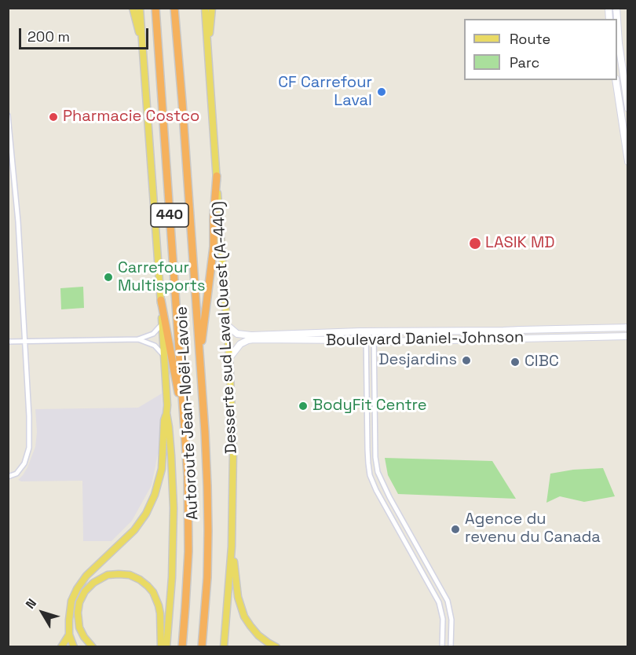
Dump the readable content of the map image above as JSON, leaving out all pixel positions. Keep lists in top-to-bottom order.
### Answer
{
  "streets": {
    "highway": ["440", "Autoroute Jean-Noël-Lavoie"],
    "main road": ["Desserte sud Laval Ouest (A-440)"],
    "street": ["Boulevard Daniel-Johnson"]
  },
  "crossings": [
    ["Desserte sud Laval Ouest (A-440)", "Boulevard Daniel-Johnson"]
  ],
  "places": [
    "CF Carrefour Laval",
    "Pharmacie Costco",
    "LASIK MD",
    "Carrefour Multisports",
    "Desjardins",
    "CIBC",
    "BodyFit Centre",
    "Agence du revenu du Canada"
  ],
  "legend": ["Route", "Parc"],
  "scale_bar": "200 m",
  "north": "top left"
}
